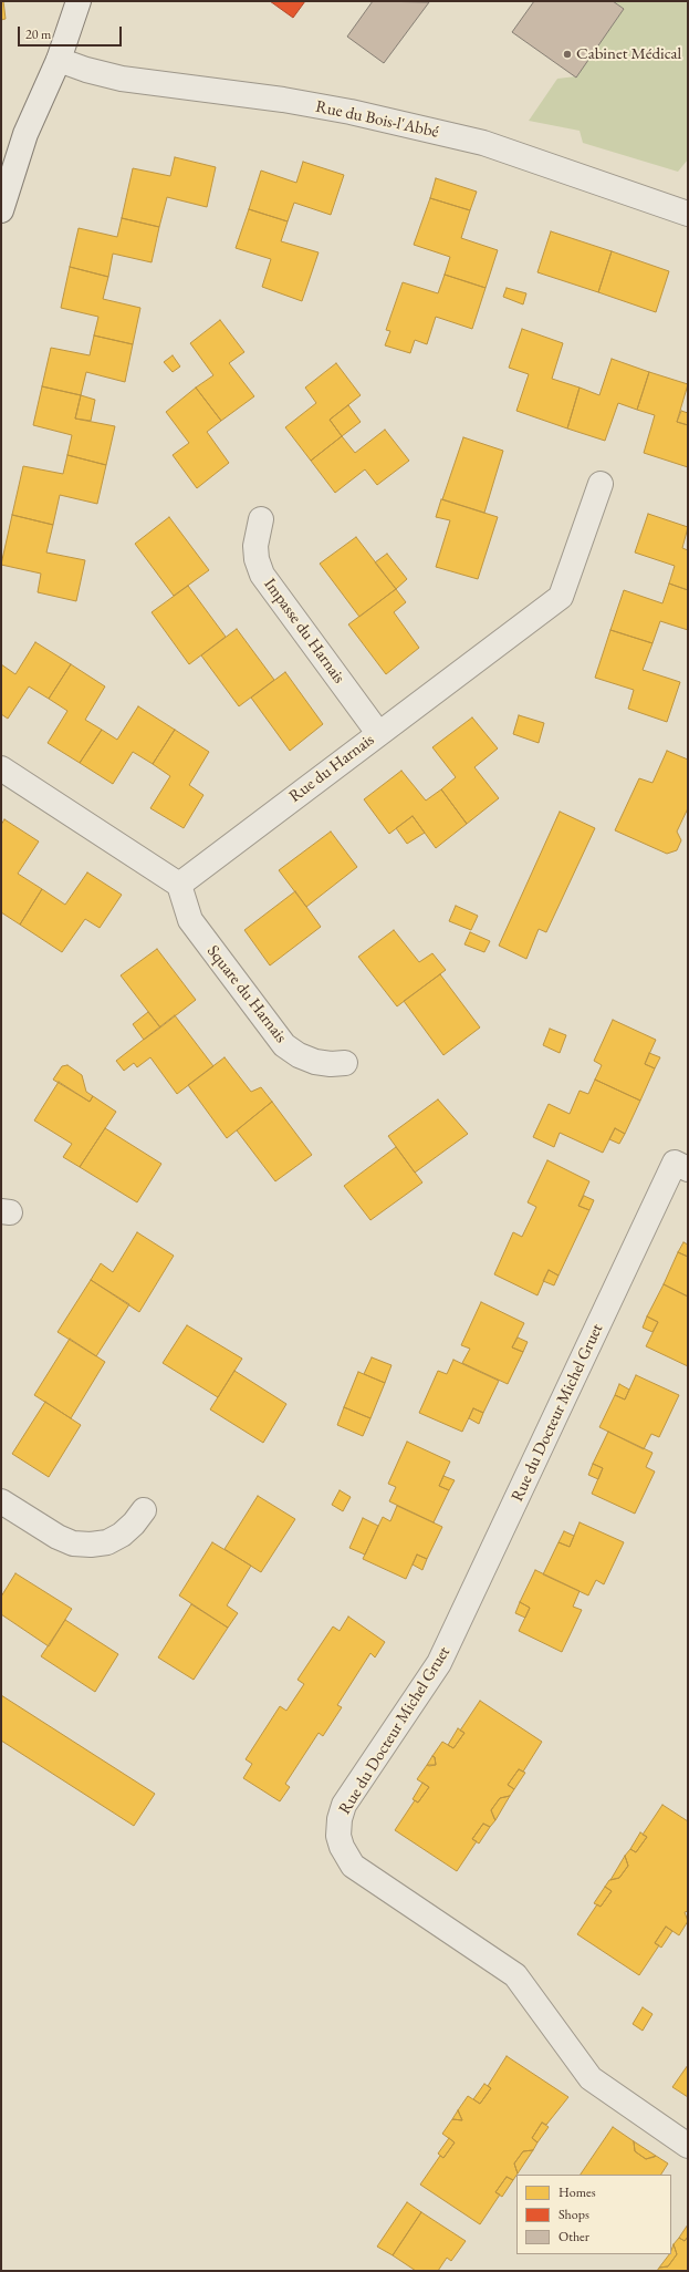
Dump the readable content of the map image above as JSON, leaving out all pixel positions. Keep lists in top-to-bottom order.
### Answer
{
  "streets": {
    "street": [
      "Rue du Bois-l'Abbé",
      "Impasse du Harnais",
      "Rue du Harnais",
      "Square du Harnais",
      "Rue du Docteur Michel Gruet"
    ]
  },
  "crossings": [
    ["Impasse du Harnais", "Rue du Harnais"],
    ["Rue du Harnais", "Square du Harnais"]
  ],
  "places": ["Cabinet Médical"],
  "legend": ["Homes", "Shops", "Other"],
  "scale_bar": "20 m"
}
